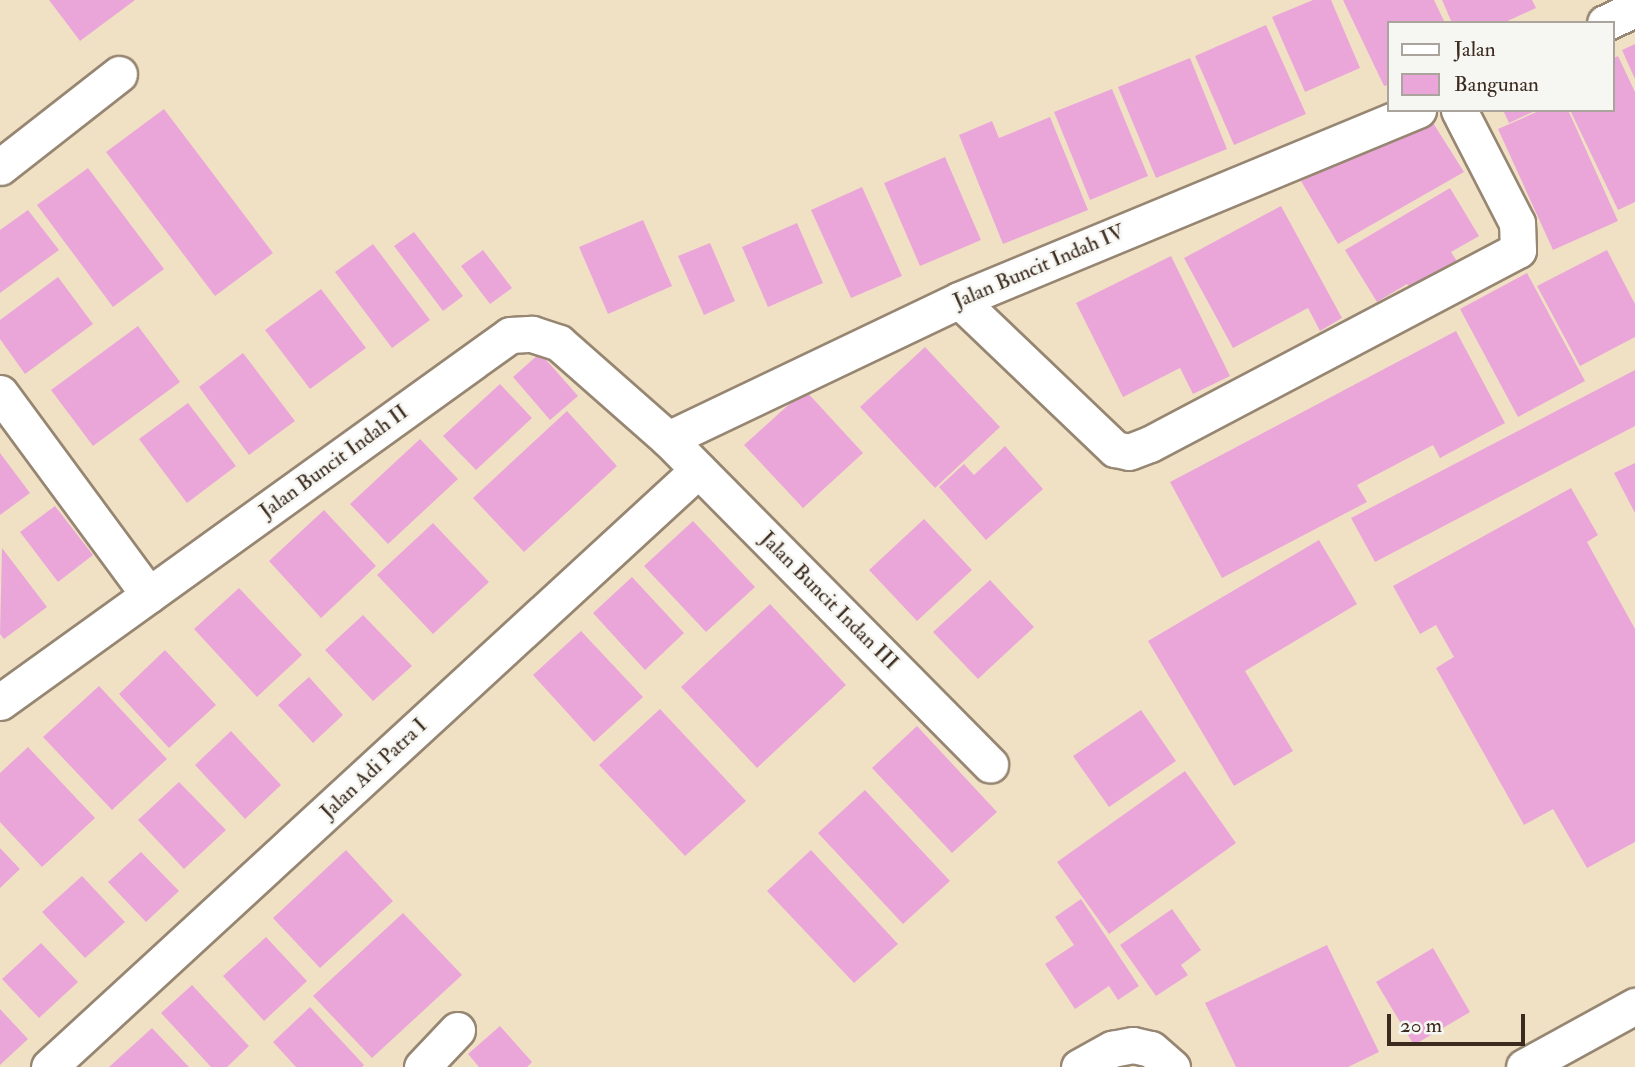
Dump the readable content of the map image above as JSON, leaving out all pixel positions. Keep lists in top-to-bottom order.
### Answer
{
  "streets": {
    "street": [
      "Jalan Buncit Indah IV",
      "Jalan Buncit Indah II",
      "Jalan Buncit Indan III",
      "Jalan Adi Patra I"
    ]
  },
  "crossings": [
    ["Jalan Buncit Indah IV", "Jalan Buncit Indah II"],
    ["Jalan Buncit Indah IV", "Jalan Buncit Indan III"],
    ["Jalan Buncit Indah II", "Jalan Buncit Indan III"],
    ["Jalan Buncit Indan III", "Jalan Adi Patra I"]
  ],
  "legend": ["Jalan", "Bangunan"],
  "scale_bar": "20 m"
}
